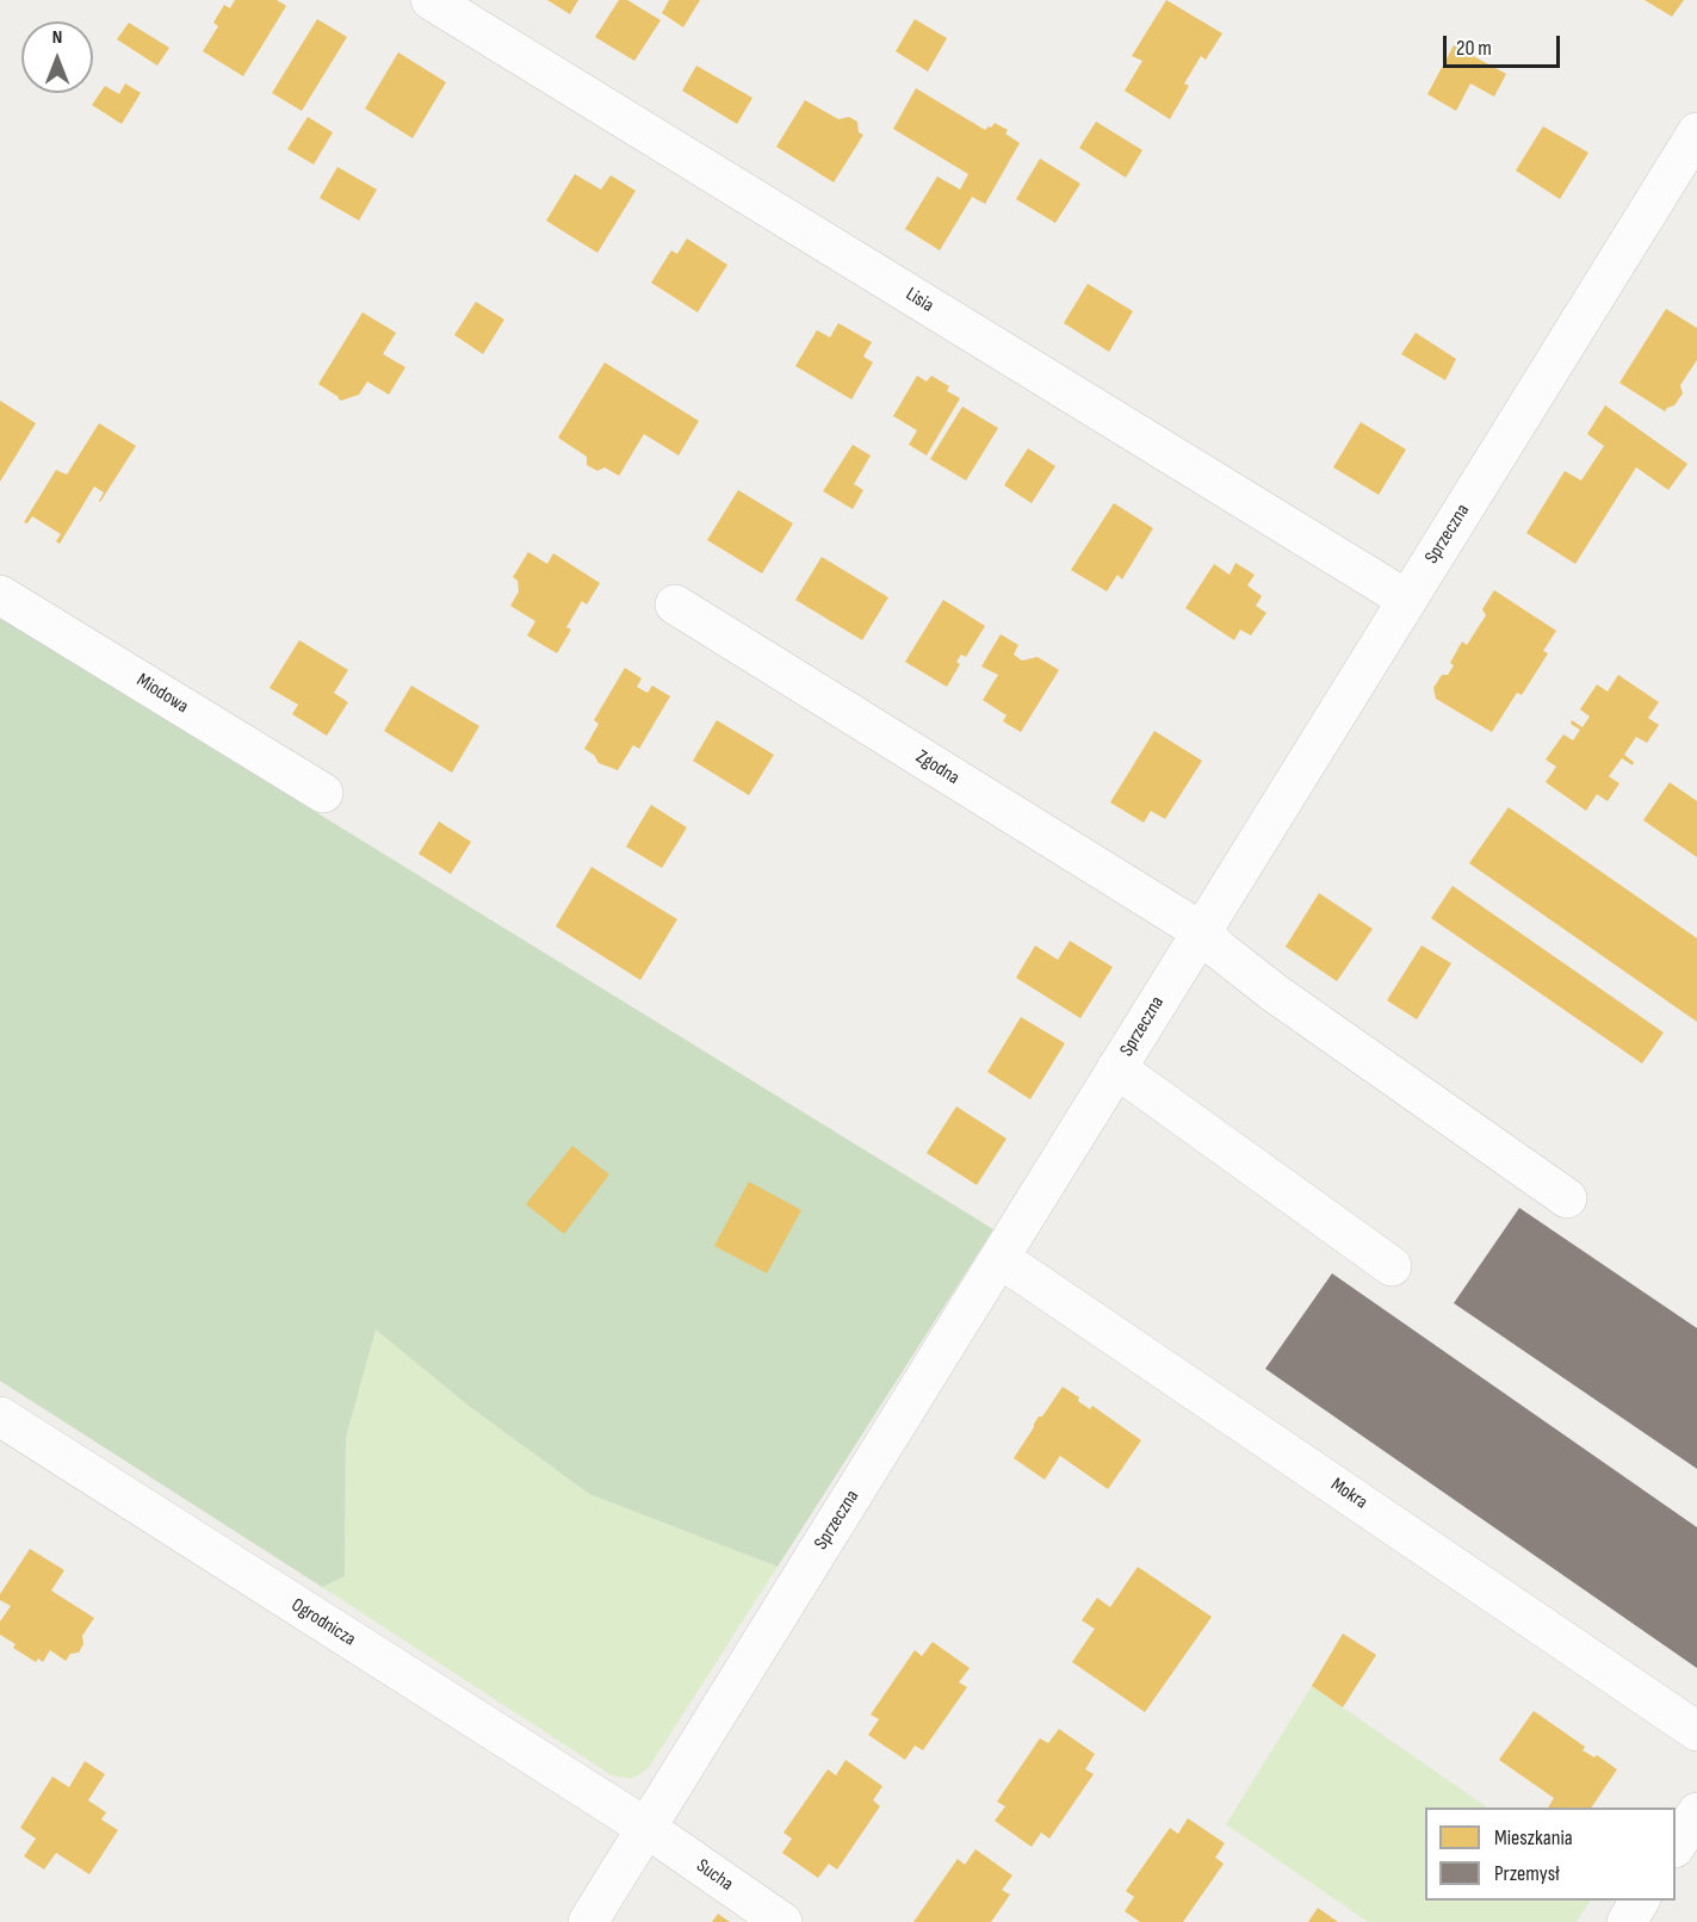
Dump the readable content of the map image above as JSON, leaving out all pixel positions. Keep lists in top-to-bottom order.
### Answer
{
  "streets": {
    "street": [
      "Lisia",
      "Sprzeczna",
      "Miodowa",
      "Zgodna",
      "Mokra",
      "Ogrodnicza",
      "Sucha"
    ]
  },
  "crossings": [
    ["Lisia", "Sprzeczna"],
    ["Sprzeczna", "Zgodna"],
    ["Sprzeczna", "Mokra"],
    ["Sprzeczna", "Ogrodnicza"],
    ["Sprzeczna", "Sucha"],
    ["Ogrodnicza", "Sucha"]
  ],
  "legend": ["Mieszkania", "Przemysł"],
  "scale_bar": "20 m",
  "north": "top"
}
